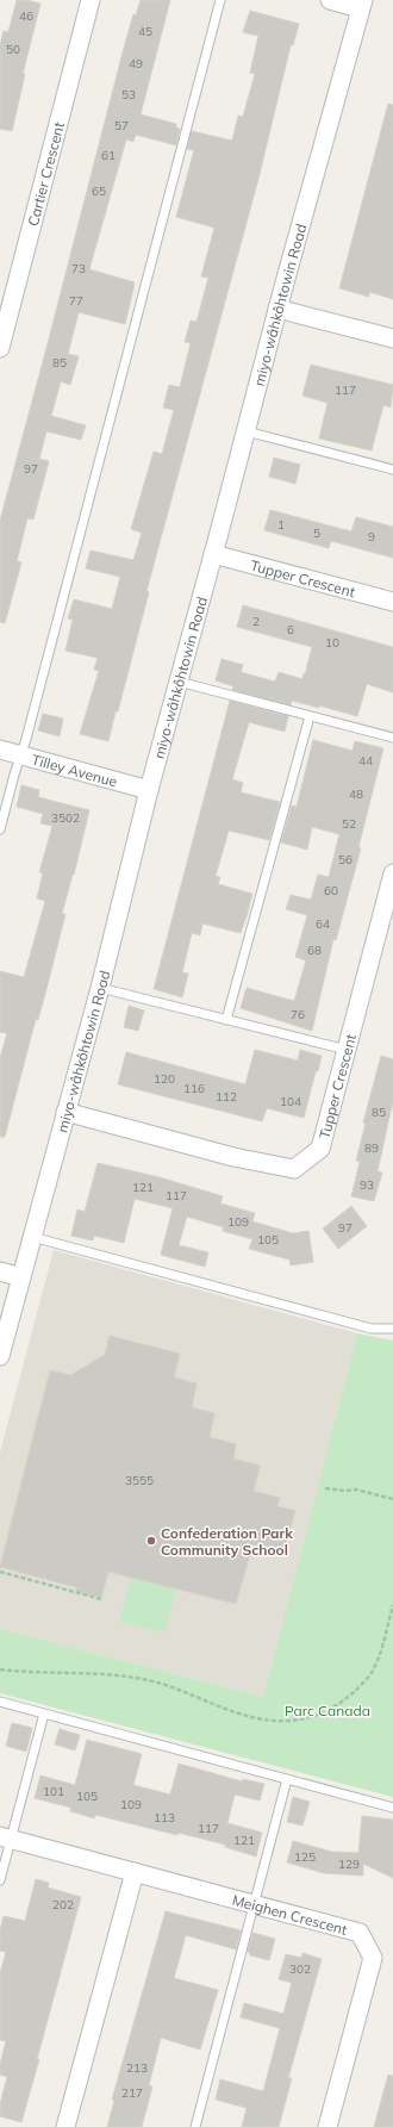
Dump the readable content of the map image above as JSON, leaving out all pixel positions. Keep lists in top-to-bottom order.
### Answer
{
  "streets": {
    "street": [
      "Cartier Crescent",
      "miyo-wâhkôhtowin Road",
      "Tupper Crescent",
      "Tilley Avenue",
      "Meighen Crescent"
    ]
  },
  "crossings": [
    ["miyo-wâhkôhtowin Road", "Tupper Crescent"],
    ["miyo-wâhkôhtowin Road", "Tilley Avenue"]
  ],
  "parks": ["Parc Canada"],
  "places": ["Confederation Park Community School"],
  "house_numbers": [
    "46",
    "45",
    "50",
    "49",
    "53",
    "57",
    "61",
    "65",
    "73",
    "77",
    "85",
    "117",
    "97",
    "1",
    "5",
    "9",
    "2",
    "6",
    "10",
    "44",
    "48",
    "3502",
    "52",
    "56",
    "60",
    "64",
    "68",
    "76",
    "120",
    "116",
    "112",
    "104",
    "85",
    "89",
    "93",
    "121",
    "117",
    "109",
    "97",
    "105",
    "3555",
    "101",
    "105",
    "109",
    "113",
    "117",
    "121",
    "125",
    "129",
    "202",
    "302",
    "213",
    "217"
  ]
}
